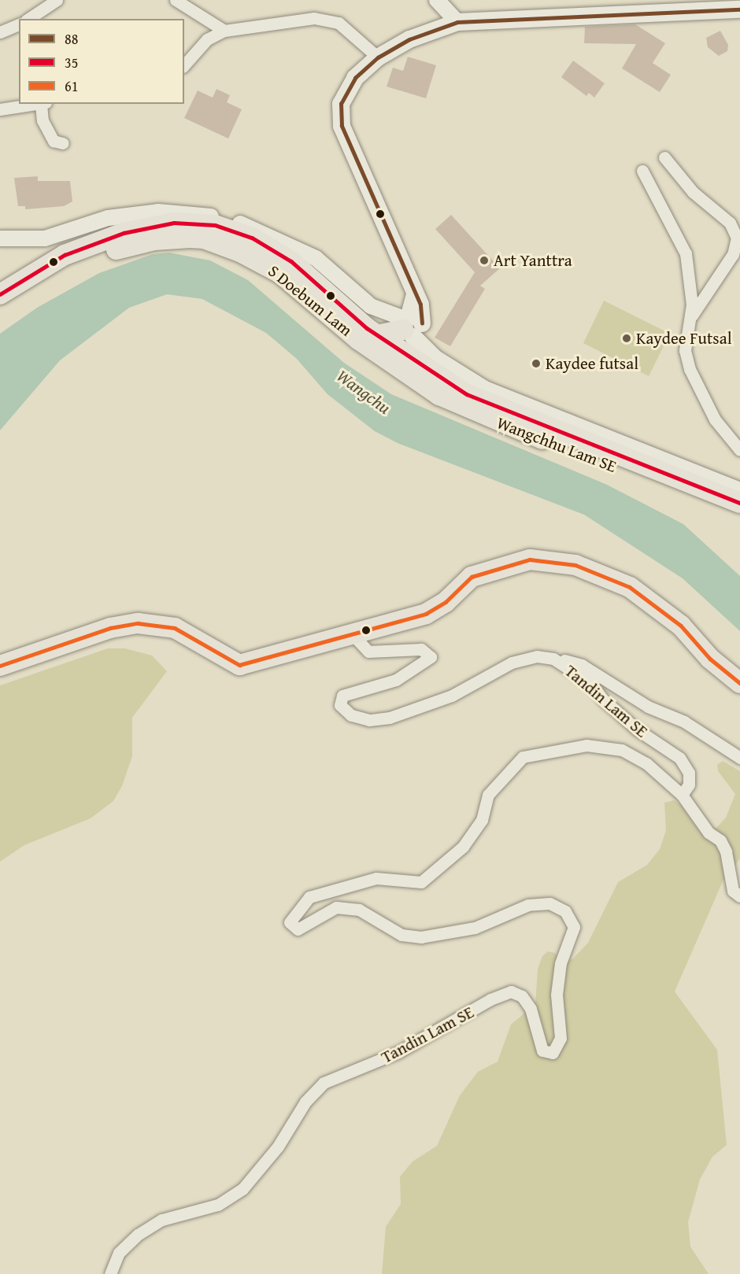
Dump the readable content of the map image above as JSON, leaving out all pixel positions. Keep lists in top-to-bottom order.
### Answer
{
  "streets": {
    "main road": ["S Doebum Lam", "Wangchhu Lam SE"],
    "street": ["Tandin Lam SE"]
  },
  "crossings": [
    ["S Doebum Lam", "Wangchhu Lam SE"]
  ],
  "water": ["Wangchu"],
  "places": ["Art Yanttra", "Kaydee Futsal", "Kaydee futsal"],
  "lines": ["transit line 88", "transit line 35", "transit line 61"],
  "legend": ["88", "35", "61"]
}
